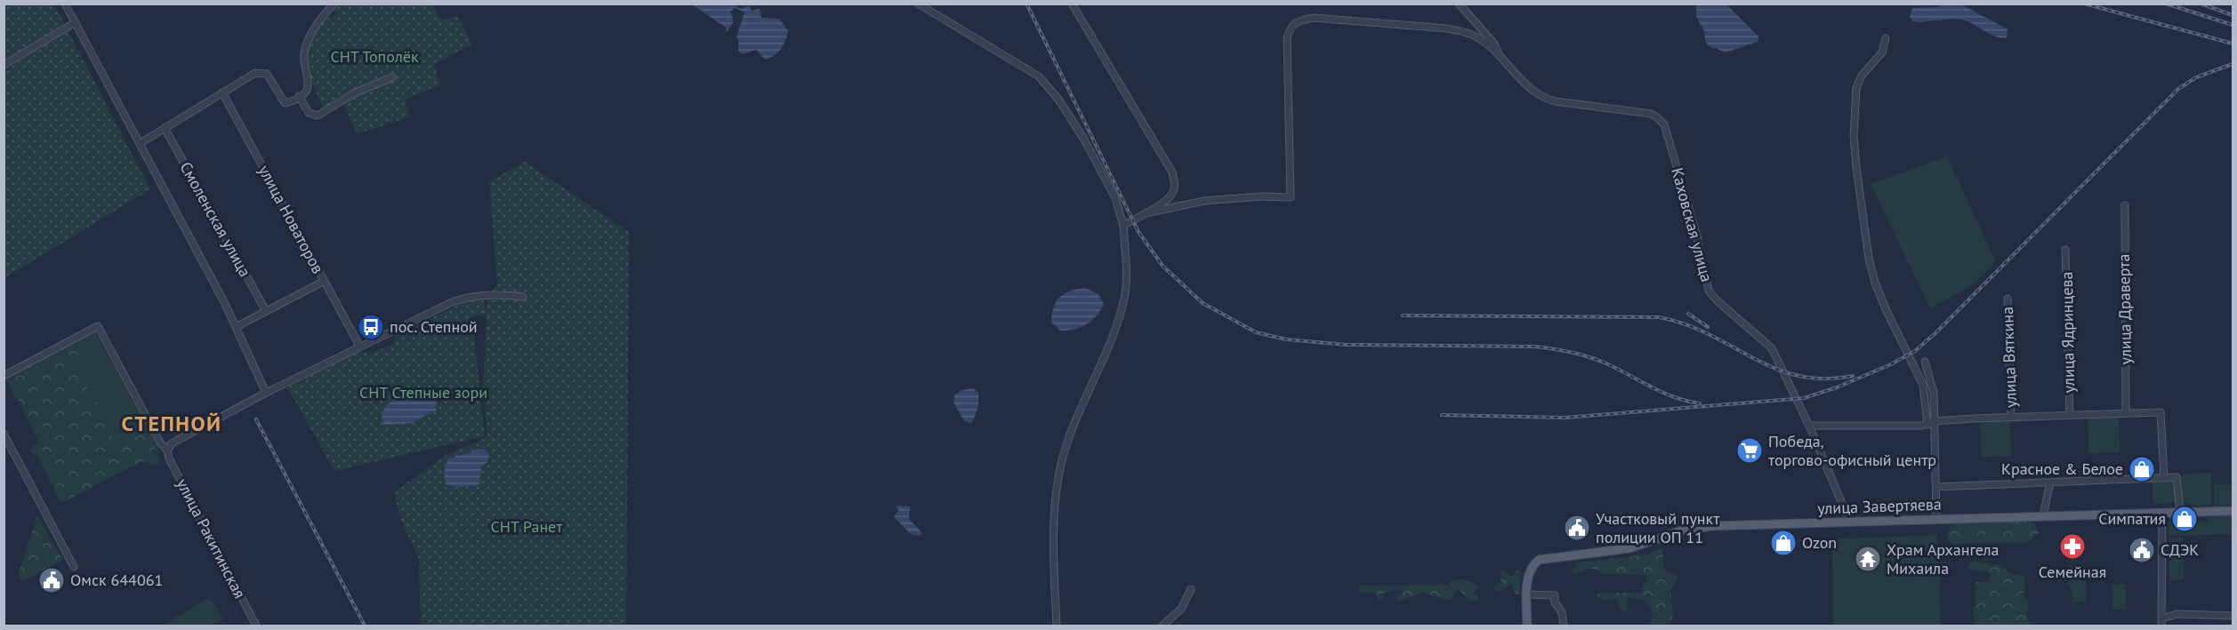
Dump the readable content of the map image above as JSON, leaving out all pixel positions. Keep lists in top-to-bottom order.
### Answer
{
  "streets": {
    "main road": ["улица Завертяева"],
    "street": [
      "Смоленская улица",
      "улица Новаторов",
      "Каховская улица",
      "улица Драверта",
      "улица Ядринцева",
      "улица Вяткина",
      "улица Ракитинская"
    ]
  },
  "crossings": [
    ["Каховская улица", "улица Завертяева"]
  ],
  "districts": ["СТЕПНОЙ"],
  "parks": ["СНТ Тополёк", "СНТ Степные зори", "СНТ Ранет"],
  "places": {
    "bus stop": ["пос. Степной"],
    "supermarket": ["Победа, торгово-офисный центр"],
    "shop": ["Красное & Белое", "Симпатия", "Ozon"],
    "public building": ["Участковый пункт полиции ОП 11", "СДЭК", "Омск 644061"],
    "pharmacy": ["Семейная"],
    "temple": ["Храм Архангела Михаила"]
  }
}
